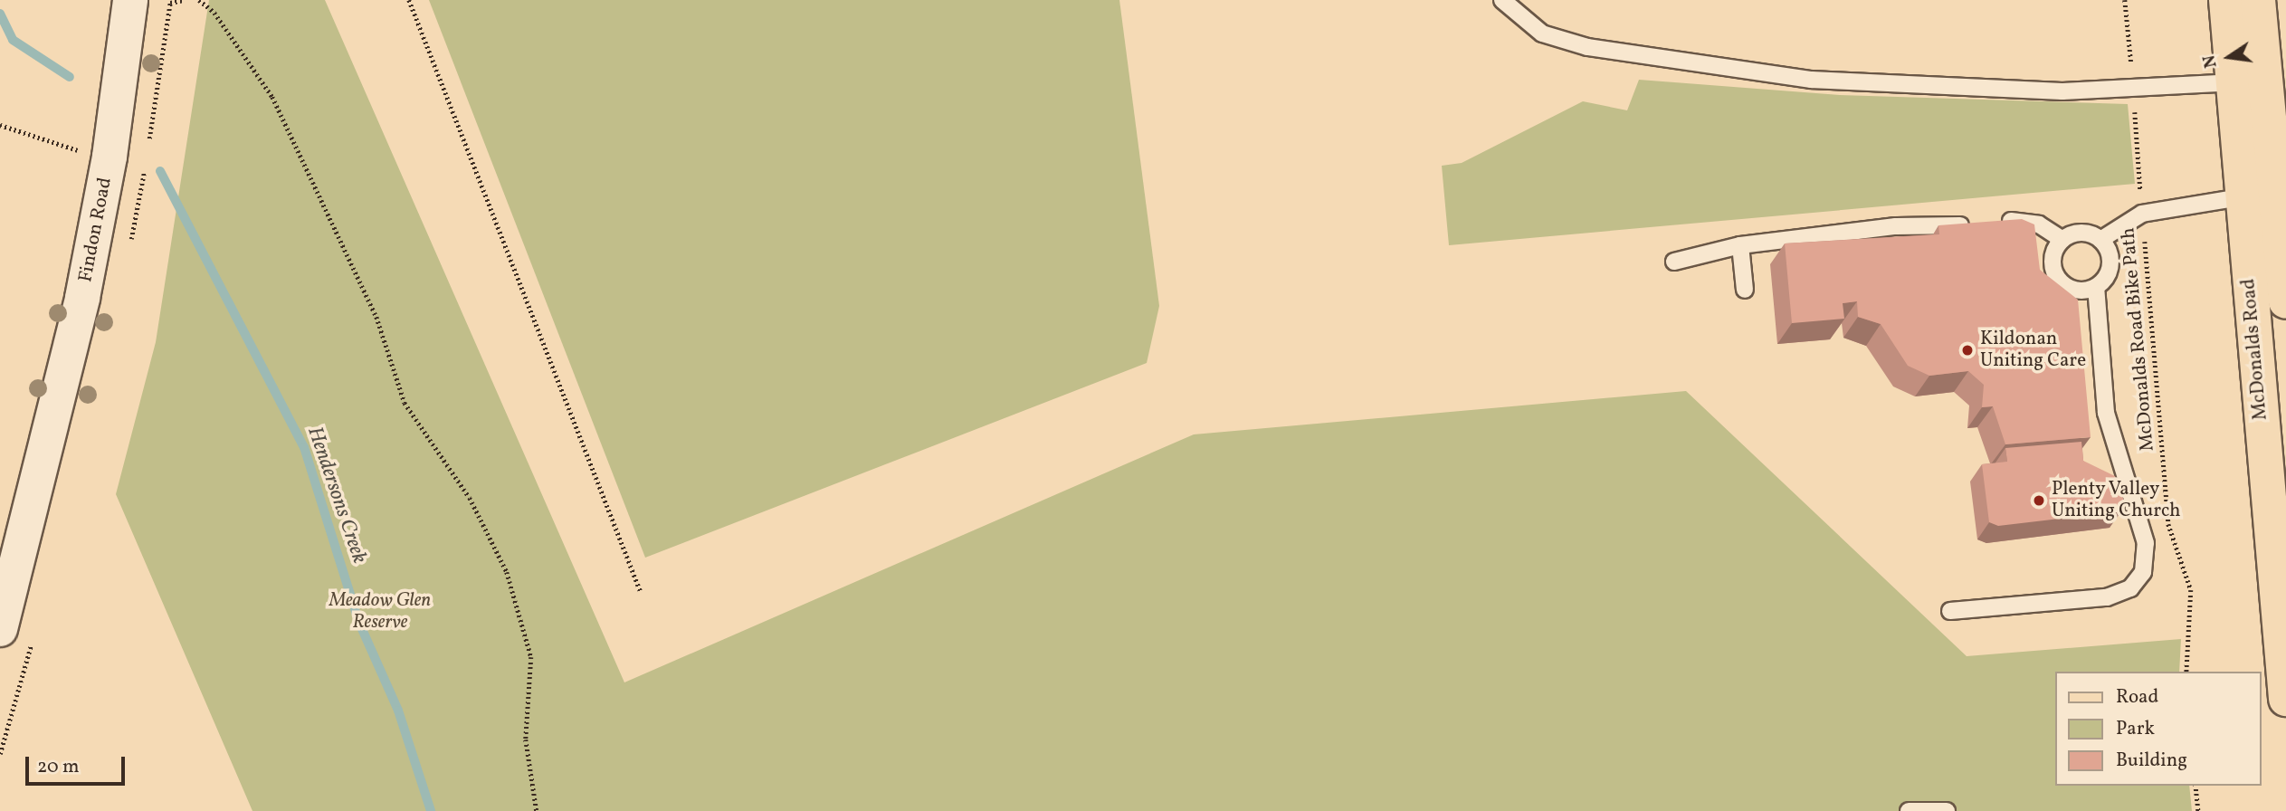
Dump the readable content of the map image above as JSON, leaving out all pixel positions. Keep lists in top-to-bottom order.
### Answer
{
  "streets": {
    "main road": ["Findon Road", "McDonalds Road"],
    "path": ["McDonalds Road Bike Path"]
  },
  "water": ["Hendersons Creek"],
  "parks": ["Meadow Glen Reserve"],
  "places": ["Kildonan Uniting Care", "Plenty Valley Uniting Church"],
  "legend": ["Road", "Park", "Building"],
  "scale_bar": "20 m",
  "north": "left"
}
